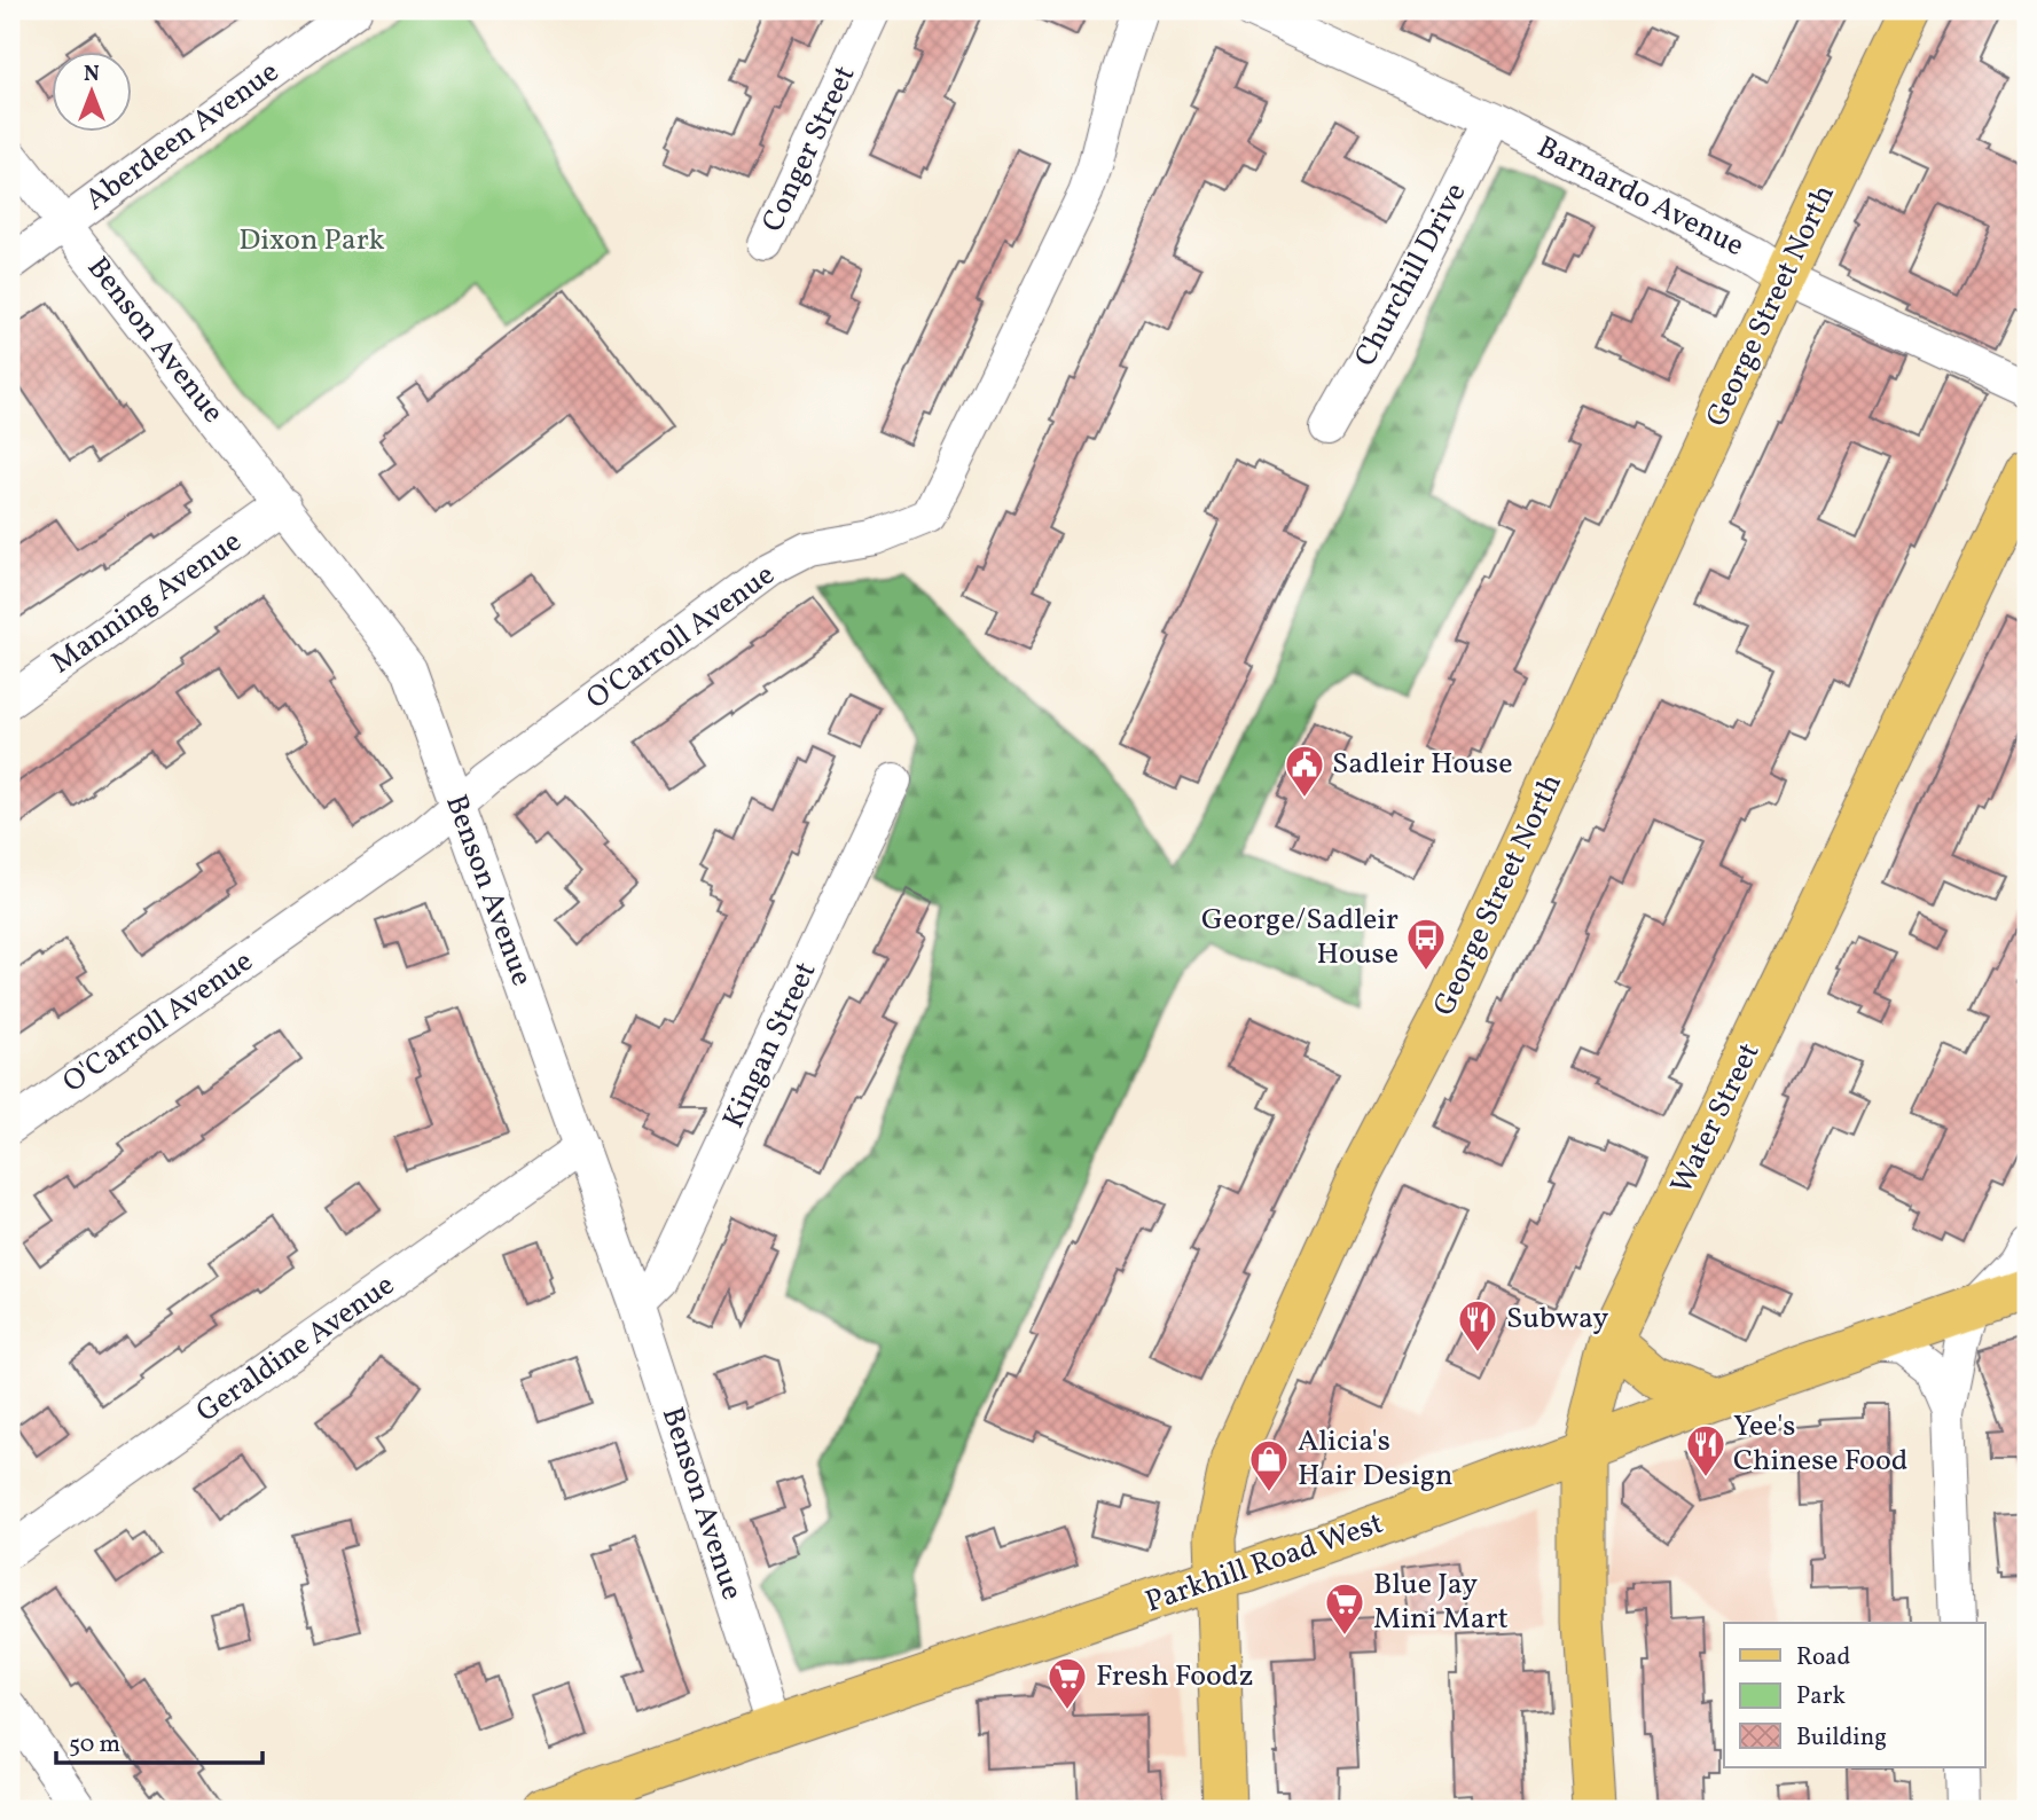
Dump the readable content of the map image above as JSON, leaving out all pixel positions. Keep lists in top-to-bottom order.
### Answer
{
  "streets": {
    "main road": ["George Street North", "Water Street", "Parkhill Road West"],
    "street": [
      "Aberdeen Avenue",
      "Conger Street",
      "Barnardo Avenue",
      "Churchill Drive",
      "Benson Avenue",
      "Manning Avenue",
      "O'Carroll Avenue",
      "Kingan Street",
      "Geraldine Avenue"
    ]
  },
  "crossings": [
    ["Aberdeen Avenue", "Benson Avenue"],
    ["Barnardo Avenue", "Churchill Drive"],
    ["Barnardo Avenue", "George Street North"],
    ["George Street North", "Parkhill Road West"],
    ["Benson Avenue", "Manning Avenue"],
    ["Benson Avenue", "O'Carroll Avenue"],
    ["Benson Avenue", "Kingan Street"],
    ["Benson Avenue", "Geraldine Avenue"],
    ["Benson Avenue", "Parkhill Road West"],
    ["Water Street", "Parkhill Road West"]
  ],
  "parks": ["Dixon Park"],
  "places": {
    "public building": ["Sadleir House"],
    "bus stop": ["George/Sadleir House"],
    "restaurant": ["Subway", "Yee's Chinese Food"],
    "shop": ["Alicia's Hair Design"],
    "supermarket": ["Blue Jay Mini Mart", "Fresh Foodz"]
  },
  "legend": ["Road", "Park", "Building"],
  "scale_bar": "50 m",
  "north": "top"
}
